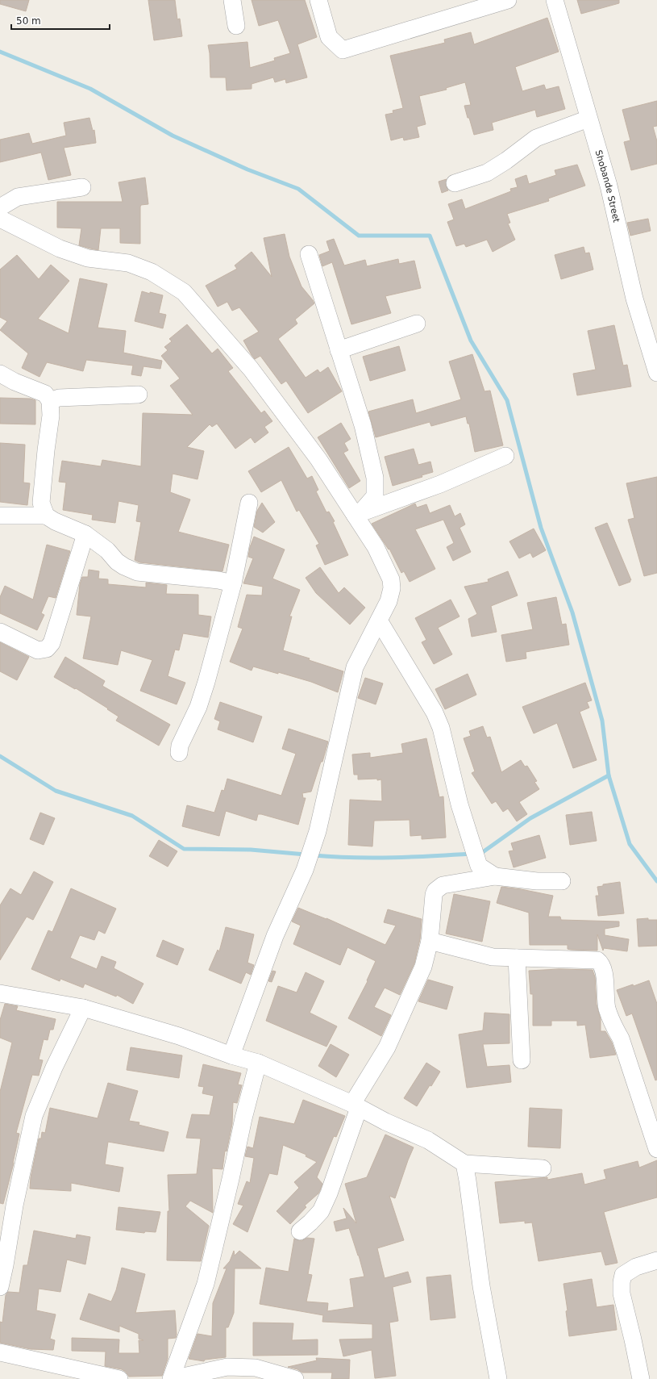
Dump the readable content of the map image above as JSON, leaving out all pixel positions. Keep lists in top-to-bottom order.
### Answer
{
  "streets": {
    "street": ["Shobande Street"]
  },
  "scale_bar": "50 m"
}
